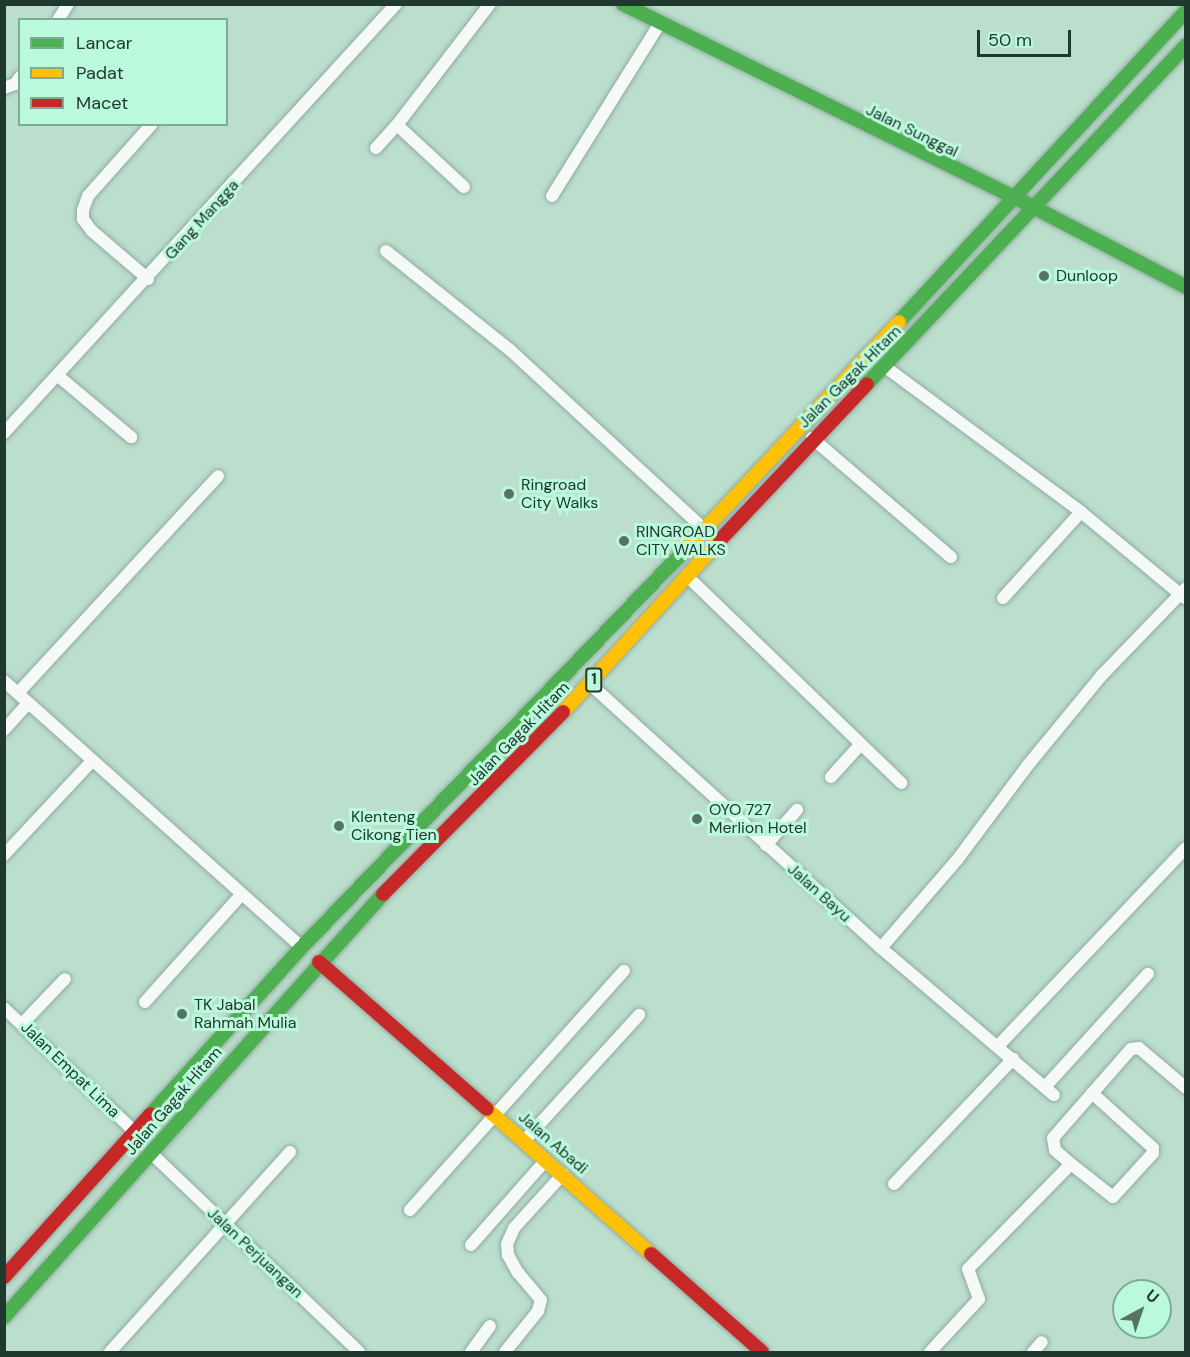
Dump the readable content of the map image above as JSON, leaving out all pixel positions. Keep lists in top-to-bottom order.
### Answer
{
  "streets": {
    "main road": [
      "Jalan Sunggal",
      "Jalan Gagak Hitam",
      "1",
      "Jalan Abadi"
    ],
    "street": [
      "Gang Mangga",
      "Jalan Bayu",
      "Jalan Empat Lima",
      "Jalan Perjuangan"
    ]
  },
  "crossings": [
    ["Jalan Sunggal", "Jalan Gagak Hitam"],
    ["Jalan Gagak Hitam", "Jalan Bayu"],
    ["Jalan Gagak Hitam", "Jalan Empat Lima"],
    ["Jalan Gagak Hitam", "Jalan Abadi"],
    ["Jalan Gagak Hitam", "Jalan Perjuangan"]
  ],
  "places": [
    "Dunloop",
    "Ringroad City Walks",
    "RINGROAD CITY WALKS",
    "OYO 727 Merlion Hotel",
    "Klenteng Cikong Tien",
    "TK Jabal Rahmah Mulia"
  ],
  "legend": ["Lancar", "Padat", "Macet"],
  "scale_bar": "50 m",
  "north": "top right"
}
